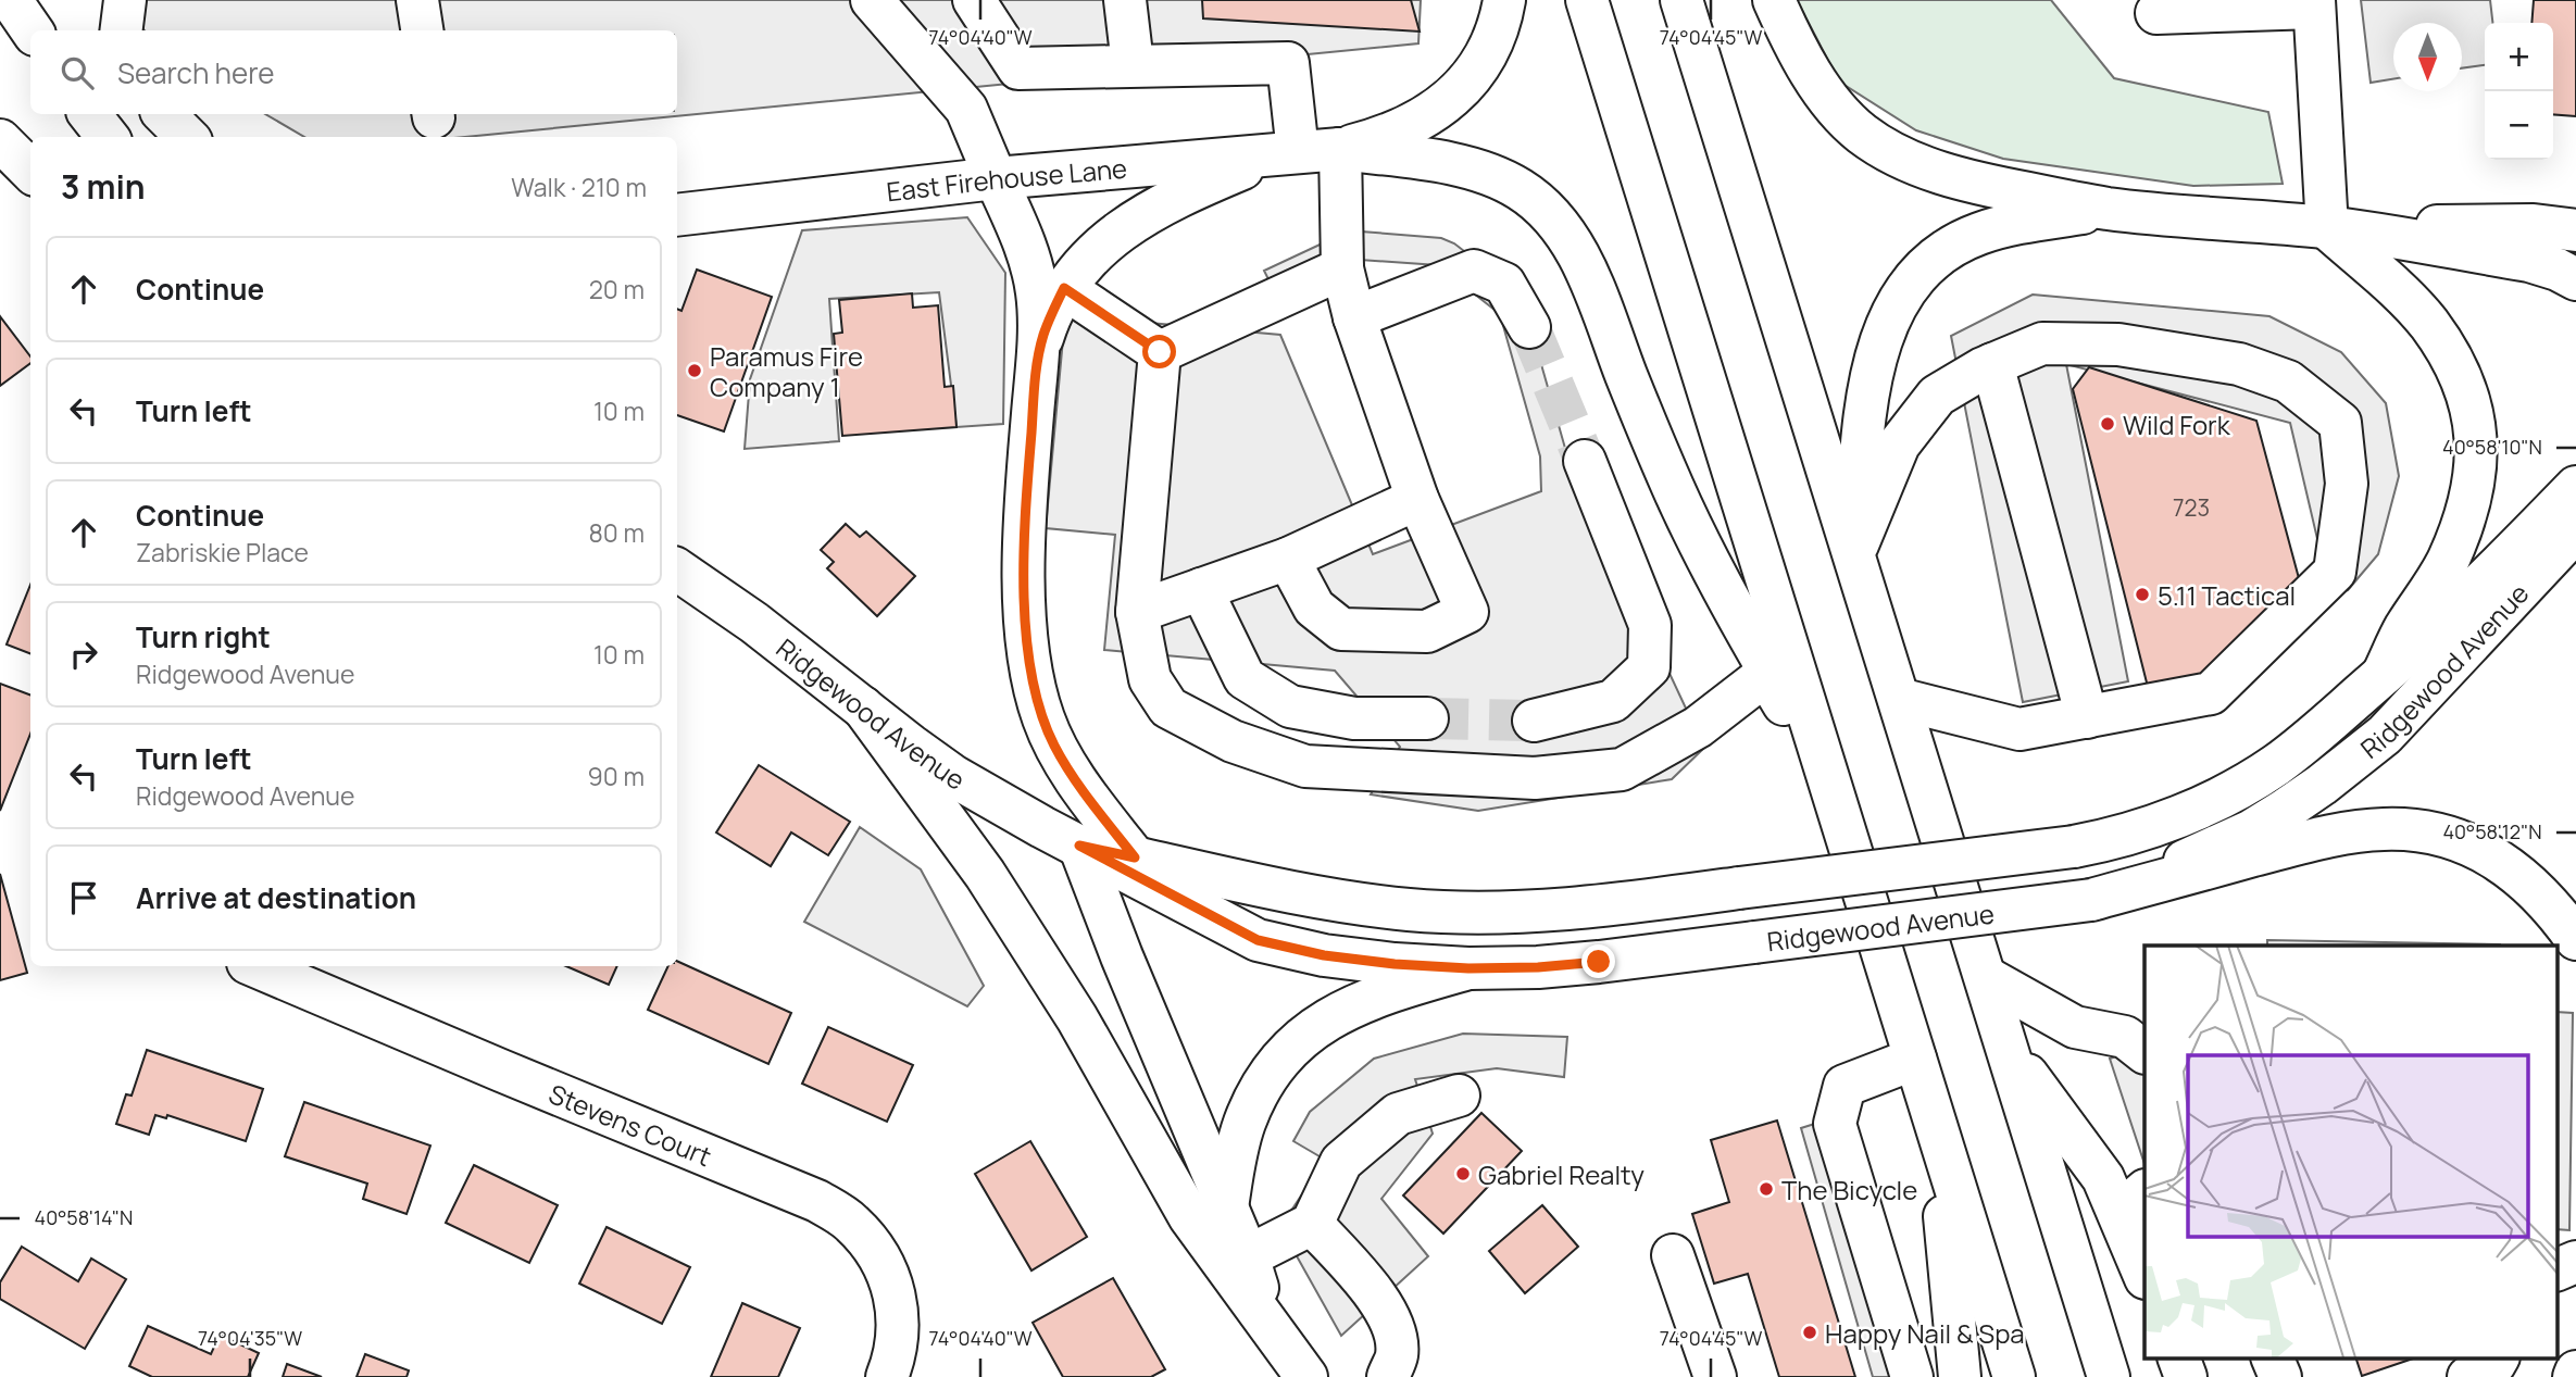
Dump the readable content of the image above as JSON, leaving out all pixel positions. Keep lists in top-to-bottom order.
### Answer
{
  "streets": {
    "main road": ["East Firehouse Lane", "Ridgewood Avenue", "Stevens Court"]
  },
  "places": [
    "Paramus Fire Company 1",
    "Wild Fork",
    "5.11 Tactical",
    "Gabriel Realty",
    "The Bicycle",
    "Happy Nail & Spa"
  ],
  "house_numbers": ["723"],
  "north": "bottom",
  "page": {
    "map_buttons": ["+", "−"],
    "search": "Search here",
    "heading": ["3 min", "Walk · 210 m"],
    "list": [
      ["Continue", "20 m"],
      ["Turn left", "10 m"],
      ["Continue", "Zabriskie Place", "80 m"],
      ["Turn right", "Ridgewood Avenue", "10 m"],
      ["Turn left", "Ridgewood Avenue", "90 m"],
      "Arrive at destination"
    ]
  },
  "coordinates": [
    "74°04'40\"W",
    "74°04'45\"W",
    "40°58'10\"N",
    "40°58'12\"N",
    "40°58'14\"N",
    "74°04'35\"W"
  ]
}
